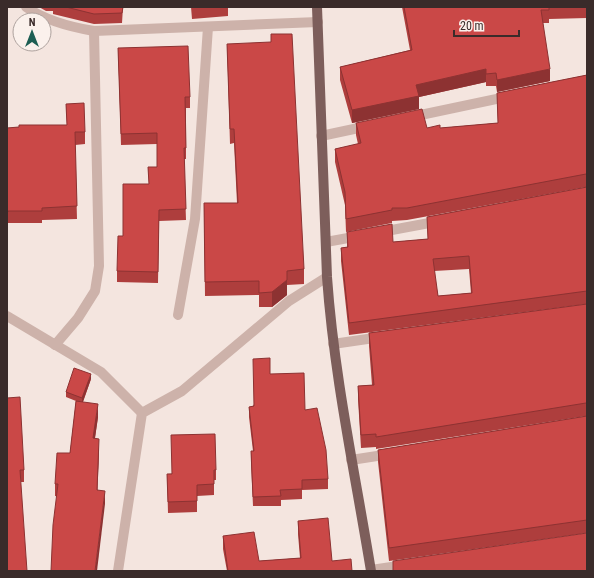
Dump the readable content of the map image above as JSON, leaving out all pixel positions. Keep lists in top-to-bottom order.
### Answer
{
  "scale_bar": "20 m",
  "north": "top"
}
